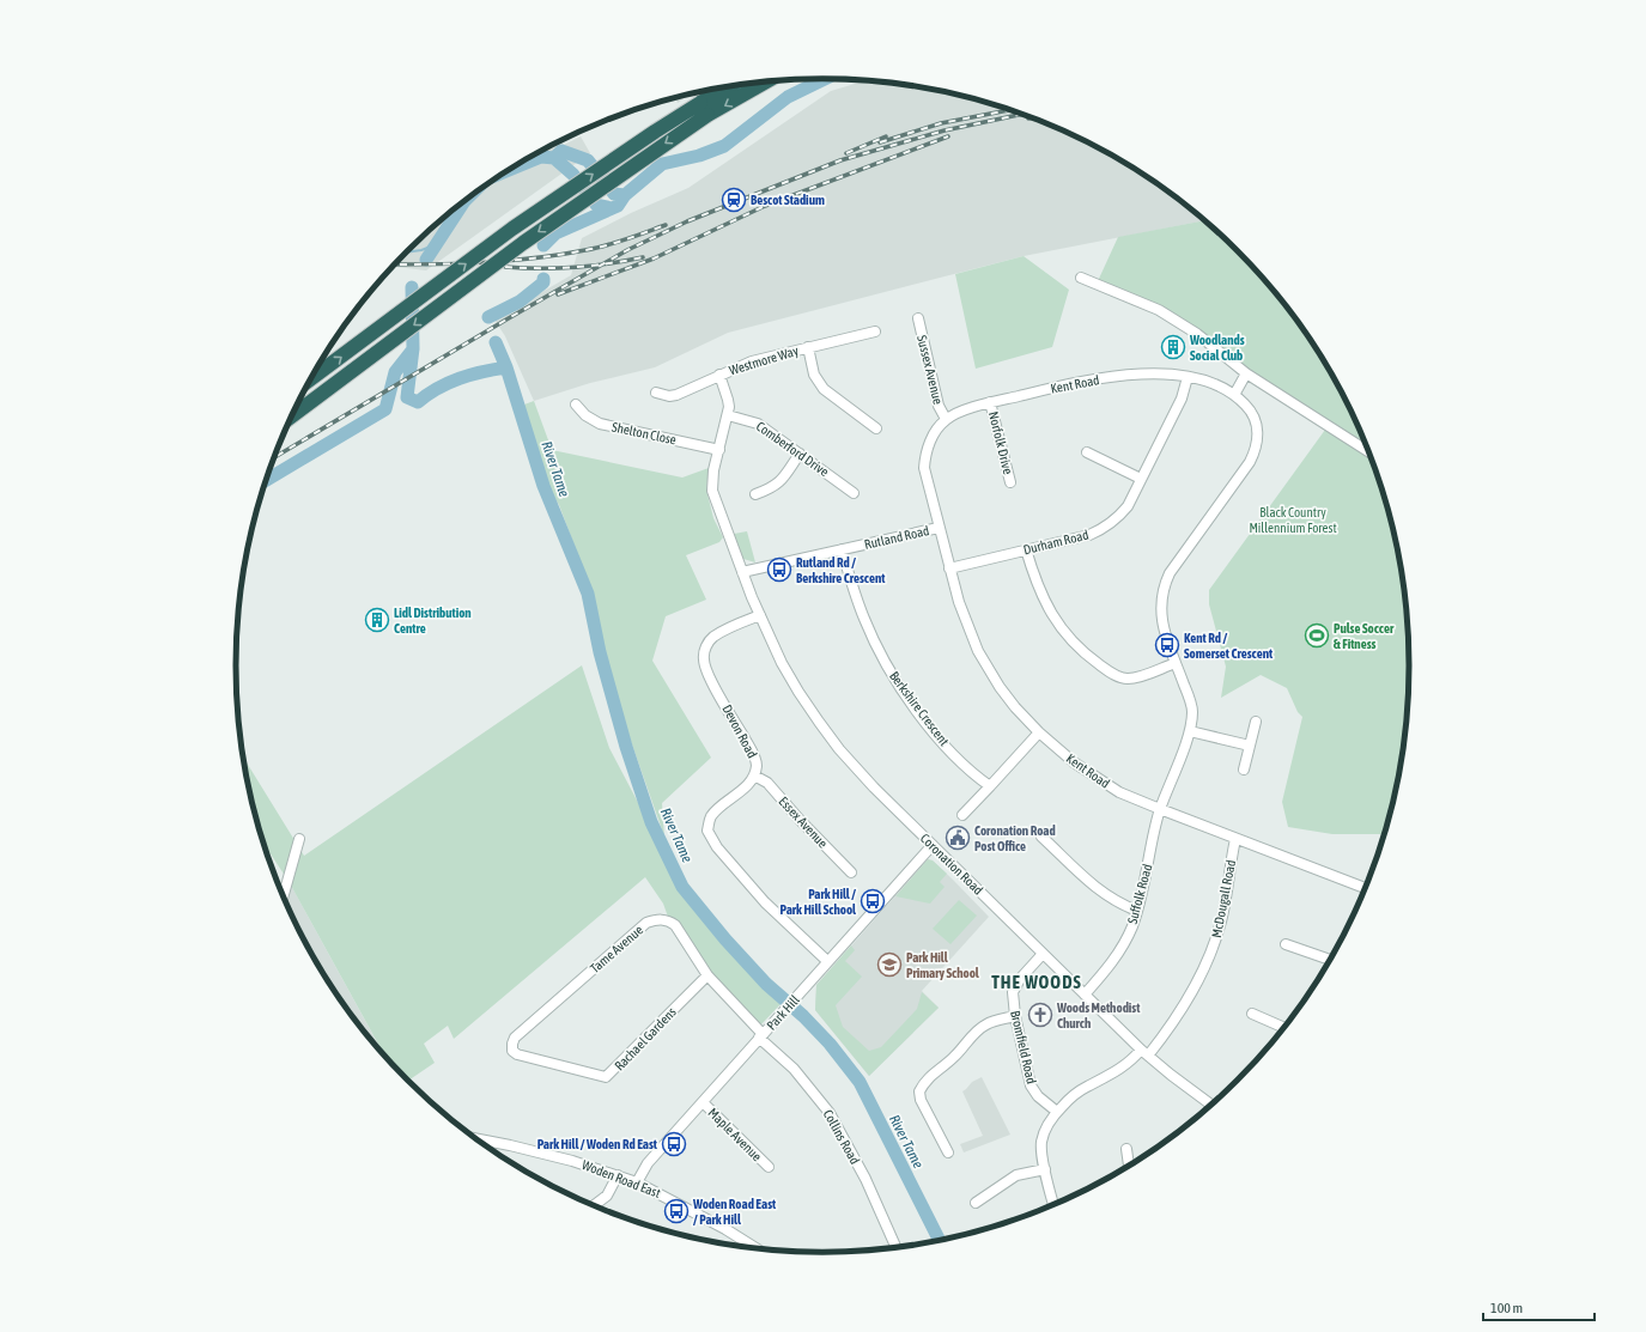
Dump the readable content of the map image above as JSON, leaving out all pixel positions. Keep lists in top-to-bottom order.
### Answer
{
  "streets": {
    "street": [
      "Westmore Way",
      "Sussex Avenue",
      "Kent Road",
      "Shelton Close",
      "Norfolk Drive",
      "Comberford Drive",
      "Rutland Road",
      "Durham Road",
      "Berkshire Crescent",
      "Devon Road",
      "Essex Avenue",
      "Coronation Road",
      "Suffolk Road",
      "McDougall Road",
      "Tame Avenue",
      "Park Hill",
      "Rachael Gardens",
      "Bromfield Road",
      "Maple Avenue",
      "Collins Road",
      "Woden Road East"
    ]
  },
  "crossings": [
    ["Sussex Avenue", "Kent Road"],
    ["Kent Road", "Norfolk Drive"],
    ["Kent Road", "Rutland Road"],
    ["Kent Road", "Durham Road"],
    ["Kent Road", "Suffolk Road"],
    ["Kent Road", "McDougall Road"],
    ["Shelton Close", "Coronation Road"],
    ["Comberford Drive", "Coronation Road"],
    ["Rutland Road", "Berkshire Crescent"],
    ["Rutland Road", "Coronation Road"],
    ["Devon Road", "Essex Avenue"],
    ["Devon Road", "Coronation Road"],
    ["Devon Road", "Park Hill"],
    ["Coronation Road", "Suffolk Road"],
    ["Coronation Road", "McDougall Road"],
    ["Coronation Road", "Park Hill"],
    ["Coronation Road", "Bromfield Road"],
    ["McDougall Road", "Bromfield Road"],
    ["Tame Avenue", "Park Hill"],
    ["Tame Avenue", "Rachael Gardens"],
    ["Tame Avenue", "Collins Road"],
    ["Park Hill", "Maple Avenue"],
    ["Park Hill", "Collins Road"],
    ["Park Hill", "Woden Road East"]
  ],
  "districts": ["THE WOODS"],
  "water": ["River Tame"],
  "parks": ["Black Country Millennium Forest"],
  "places": {
    "station": ["Bescot Stadium"],
    "building": ["Woodlands Social Club", "Lidl Distribution Centre"],
    "bus stop": [
      "Rutland Rd / Berkshire Crescent",
      "Kent Rd / Somerset Crescent",
      "Park Hill / Park Hill School",
      "Park Hill / Woden Rd East",
      "Woden Road East / Park Hill"
    ],
    "sports": ["Pulse Soccer & Fitness"],
    "public building": ["Coronation Road Post Office"],
    "school or university": ["Park Hill Primary School"],
    "church": ["Woods Methodist Church"]
  },
  "scale_bar": "100 m"
}
